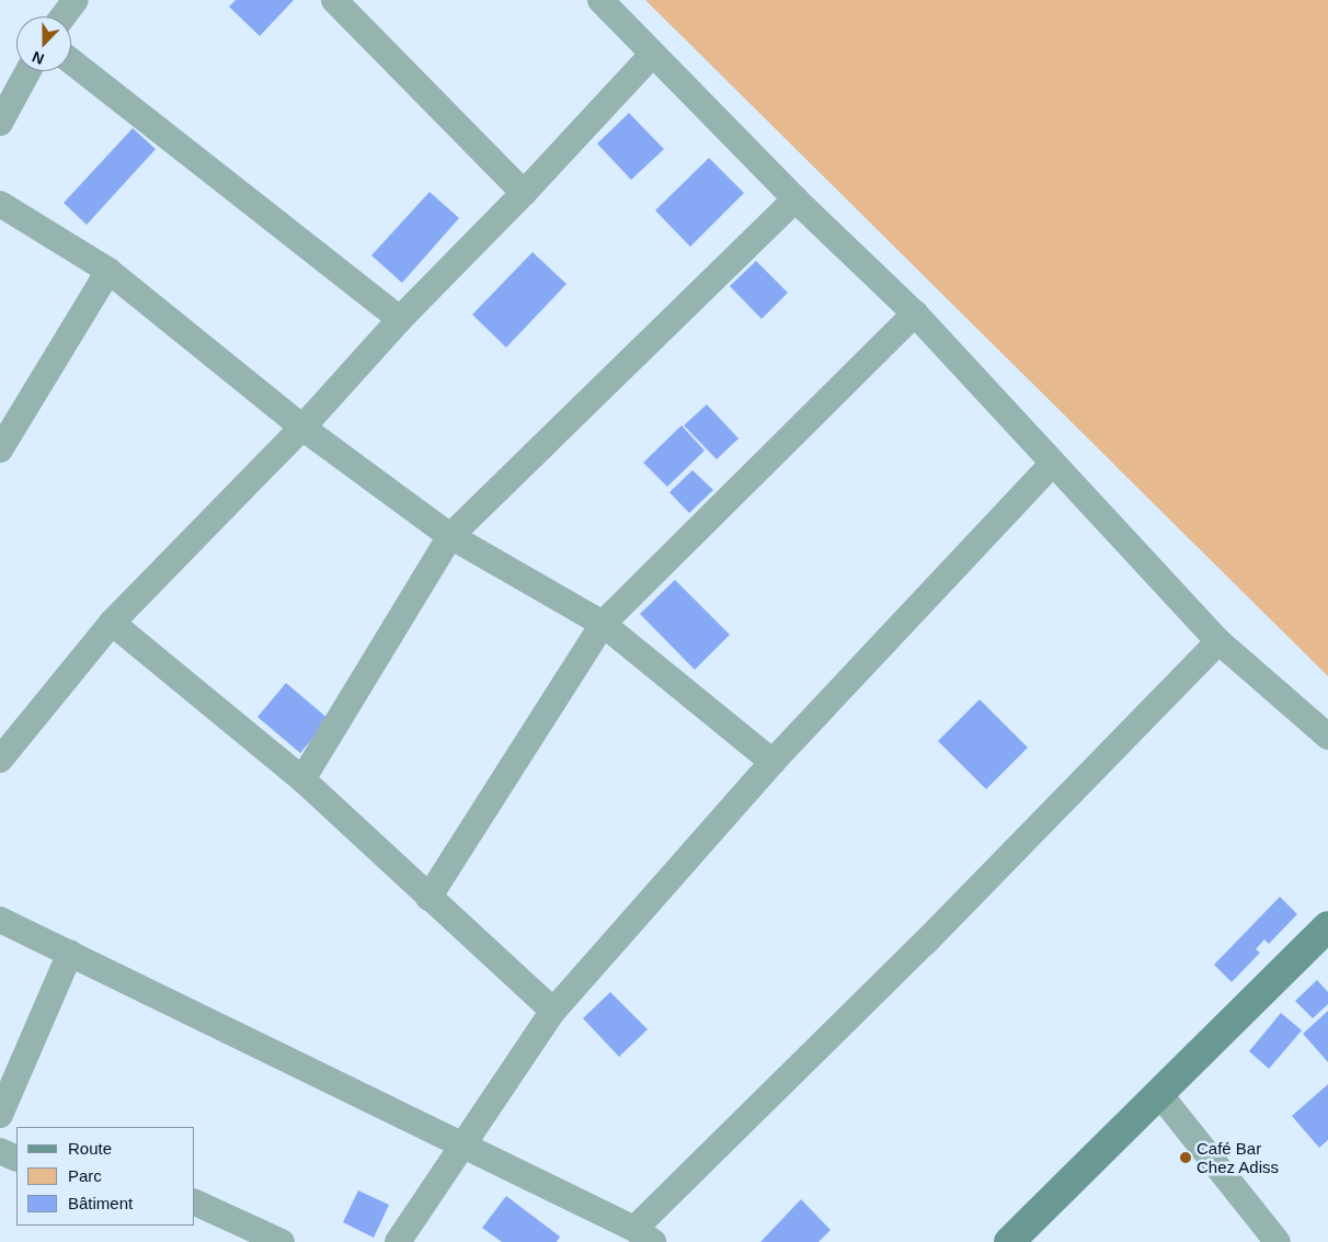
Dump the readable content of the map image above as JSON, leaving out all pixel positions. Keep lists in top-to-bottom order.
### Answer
{
  "places": ["Café Bar Chez Adiss"],
  "legend": ["Route", "Parc", "Bâtiment"],
  "north": "bottom"
}
